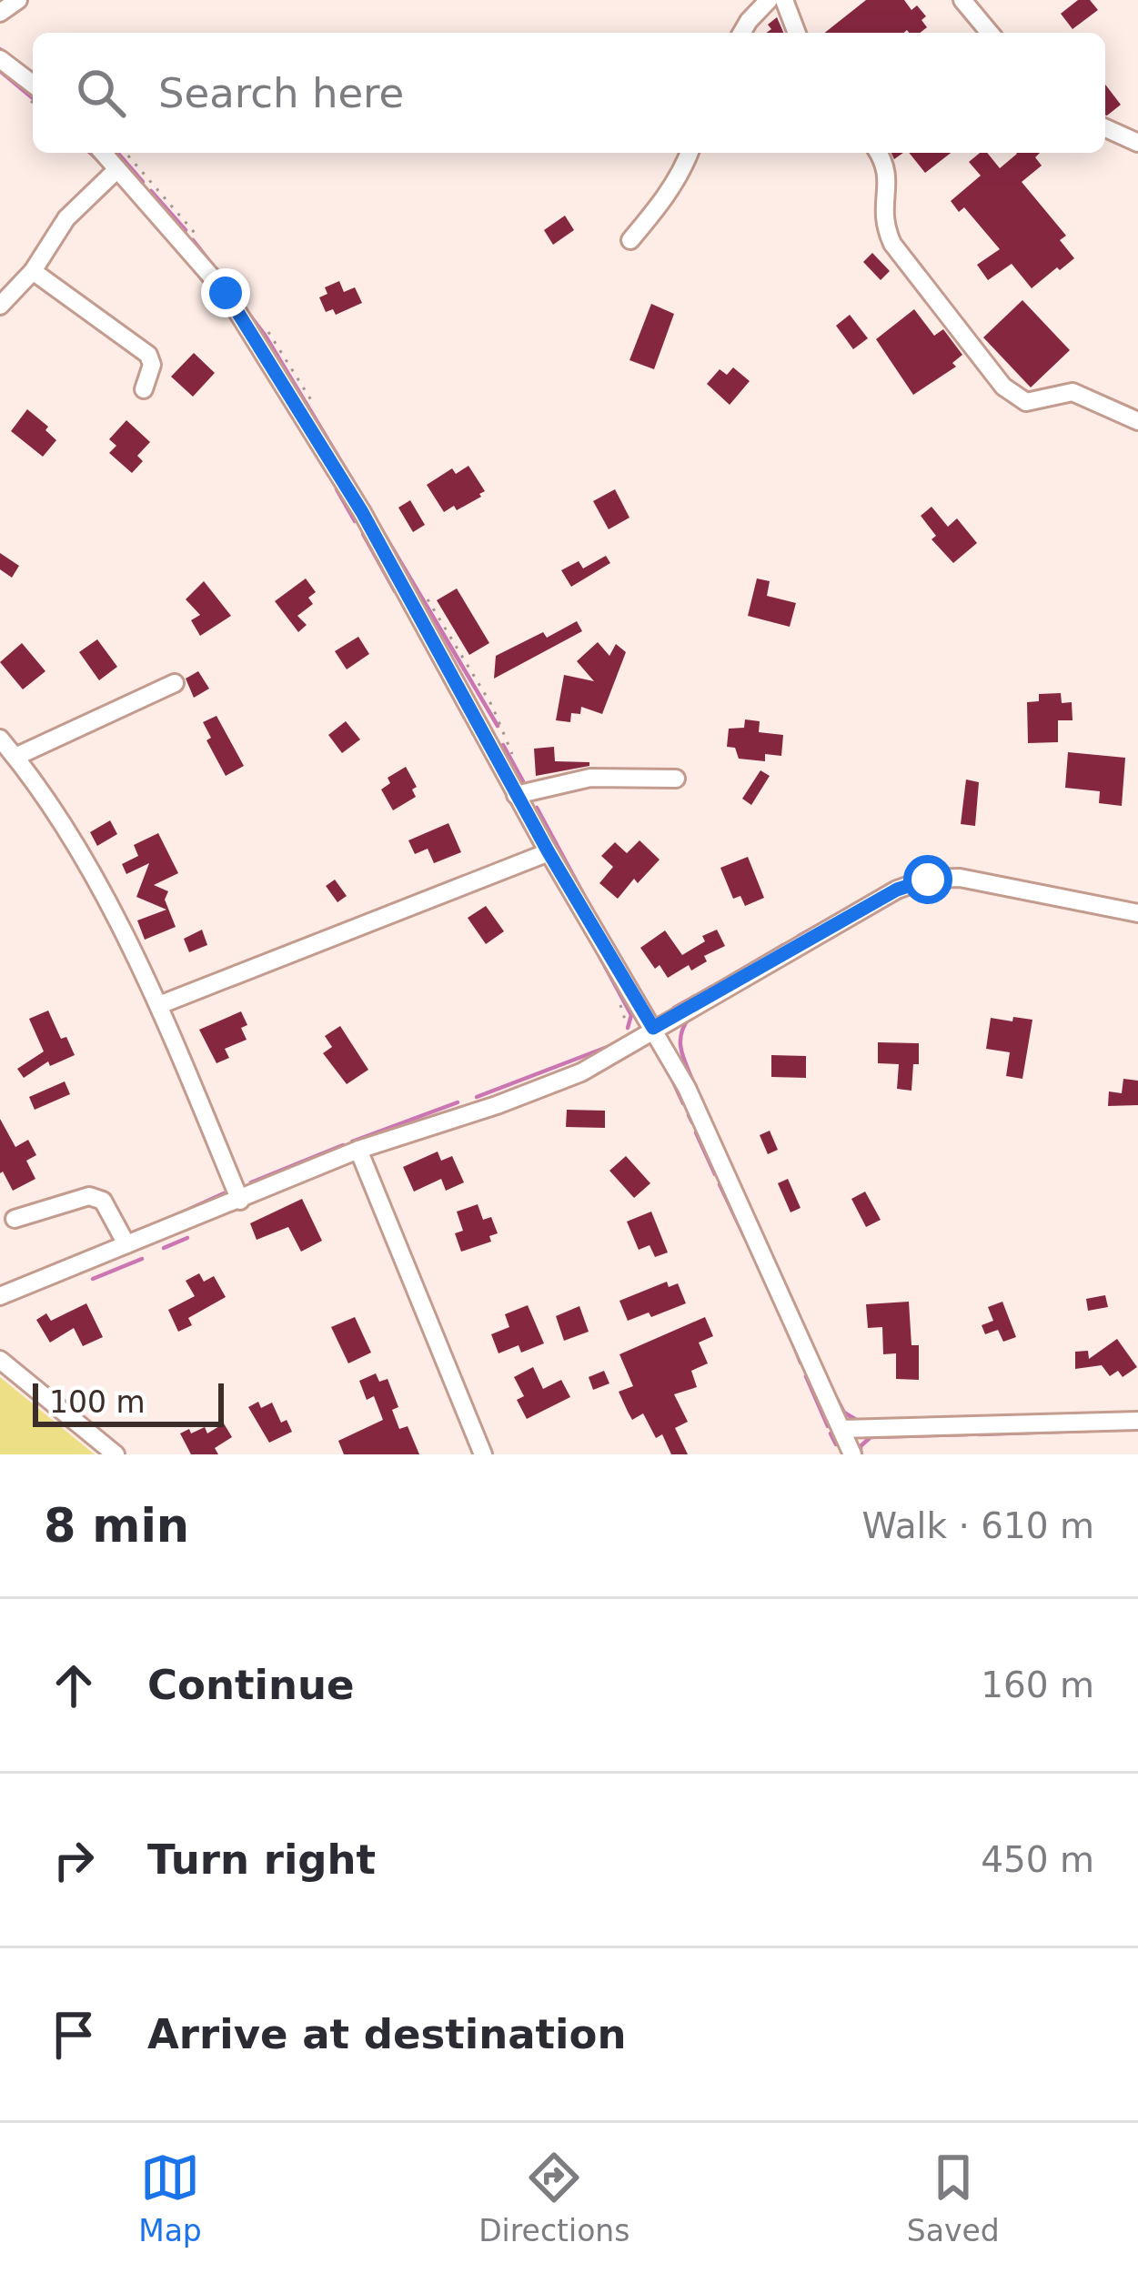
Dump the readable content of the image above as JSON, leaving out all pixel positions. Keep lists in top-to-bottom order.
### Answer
{
  "scale_bar": "100 m",
  "page": {
    "search": "Search here",
    "scale": "100 m",
    "heading": ["8 min", "Walk · 610 m"],
    "list": [
      ["Continue", "160 m"],
      ["Turn right", "450 m"],
      "Arrive at destination"
    ],
    "nav": ["Map", "Directions", "Saved"]
  }
}
